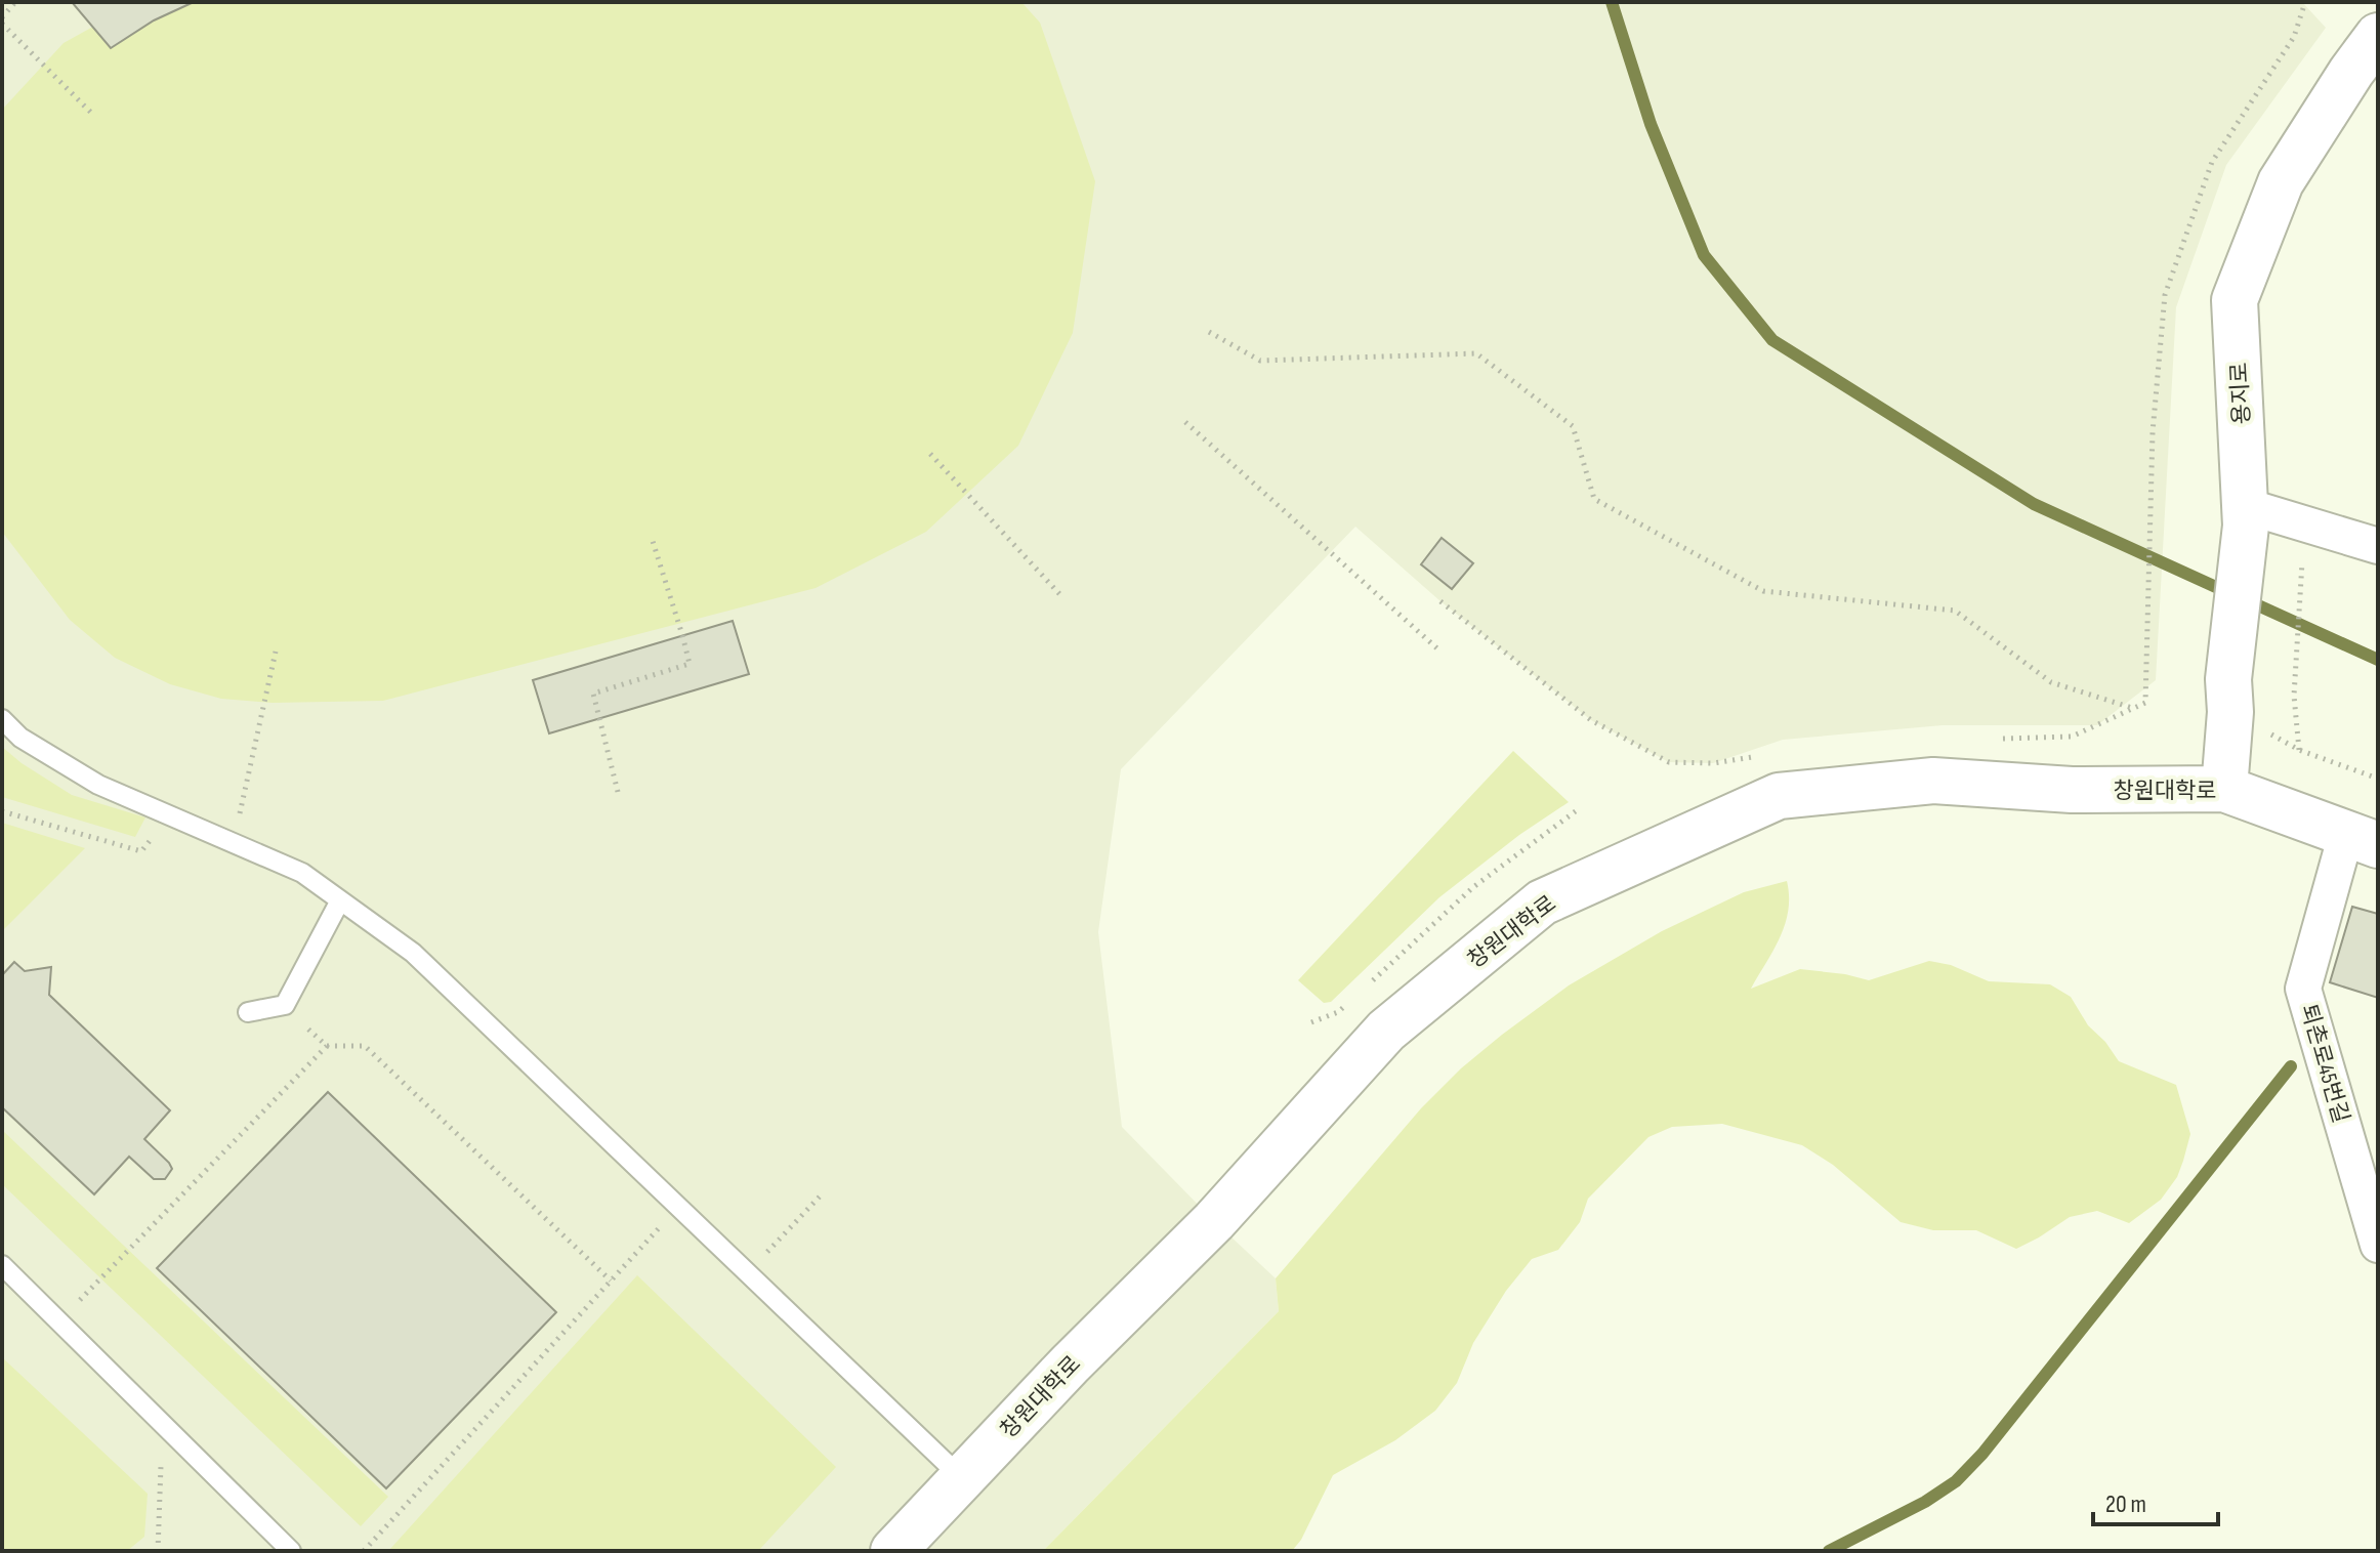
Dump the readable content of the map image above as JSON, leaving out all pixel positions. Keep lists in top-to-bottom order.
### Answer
{
  "streets": {
    "street": ["용지로", "창원대학로", "퇴촌로45번길"]
  },
  "crossings": [
    ["용지로", "창원대학로"],
    ["창원대학로", "퇴촌로45번길"]
  ],
  "scale_bar": "20 m"
}
